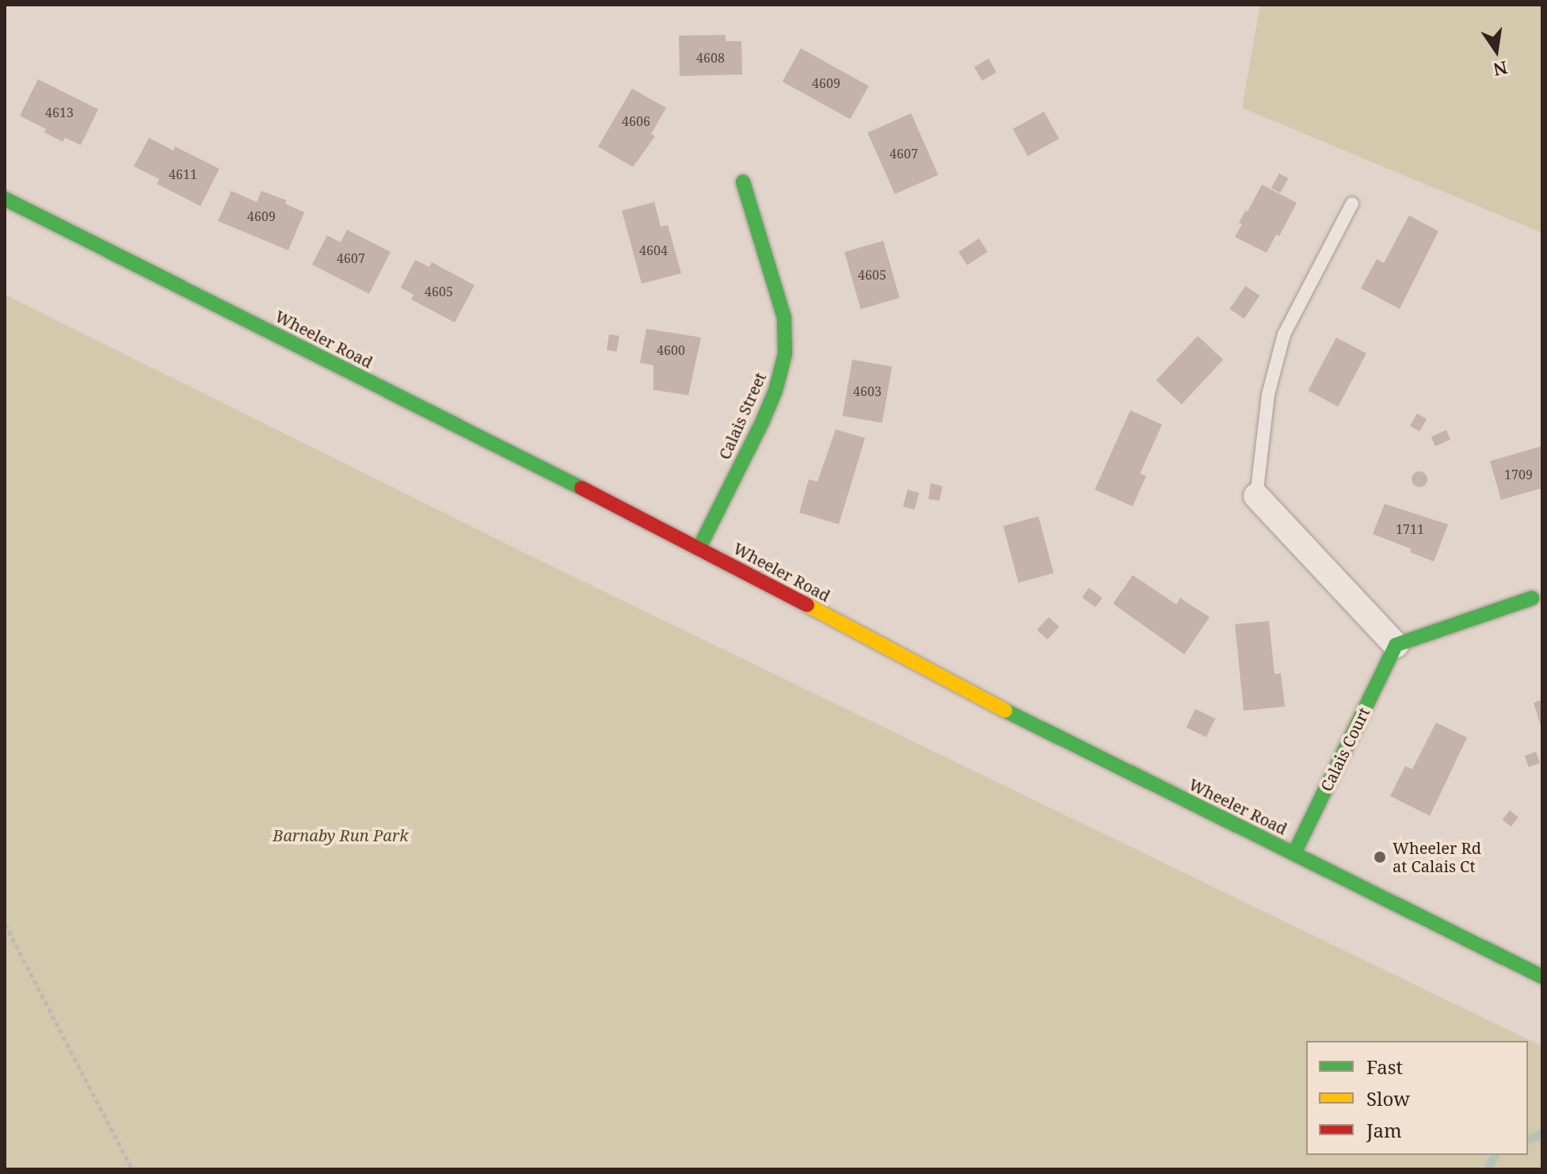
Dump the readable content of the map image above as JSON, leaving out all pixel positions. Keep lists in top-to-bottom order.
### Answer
{
  "streets": {
    "main road": ["Wheeler Road", "Calais Street", "Calais Court"]
  },
  "crossings": [
    ["Wheeler Road", "Calais Street"],
    ["Wheeler Road", "Calais Court"]
  ],
  "parks": ["Barnaby Run Park"],
  "places": ["Wheeler Rd at Calais Ct"],
  "house_numbers": [
    "4608",
    "4609",
    "4613",
    "4606",
    "4607",
    "4611",
    "4609",
    "4604",
    "4607",
    "4605",
    "4605",
    "4600",
    "4603",
    "1709",
    "1711"
  ],
  "legend": ["Fast", "Slow", "Jam"],
  "north": "bottom"
}
